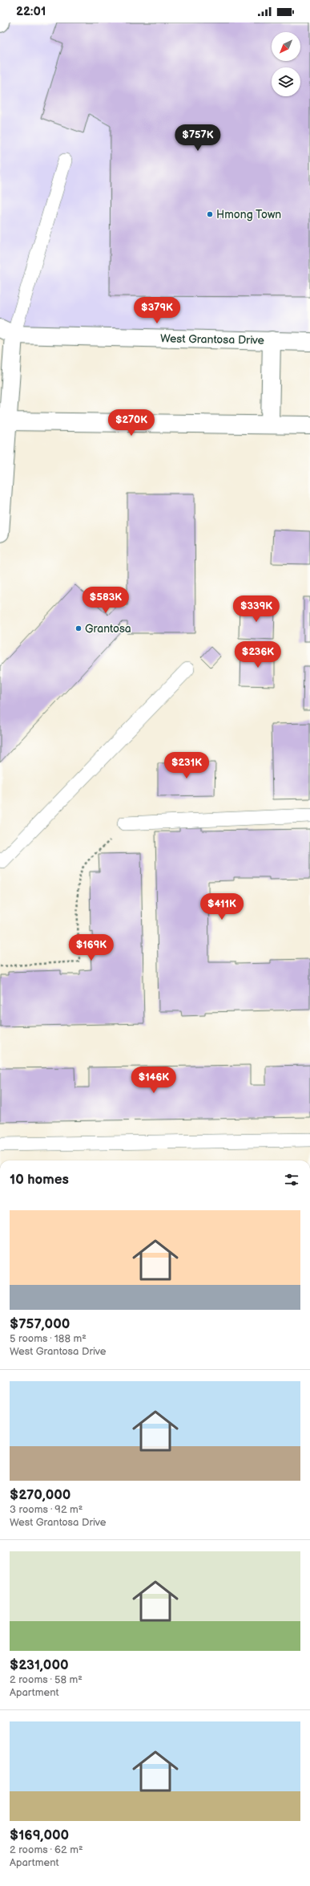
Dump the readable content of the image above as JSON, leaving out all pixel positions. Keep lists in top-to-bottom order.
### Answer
{
  "streets": {
    "street": ["West Grantosa Drive"]
  },
  "places": ["Hmong Town", "Grantosa"],
  "north": "bottom left",
  "page": {
    "status": "22:01",
    "price": [
      "$757K",
      "$379K",
      "$270K",
      "$583K",
      "$339K",
      "$236K",
      "$231K",
      "$411K",
      "$169K",
      "$146K"
    ],
    "heading": "10 homes",
    "list": [
      {
        "name": "$757,000",
        "note": "5 rooms · 188 m² · West Grantosa Drive"
      },
      {
        "name": "$270,000",
        "note": "3 rooms · 92 m² · West Grantosa Drive"
      },
      {
        "name": "$231,000",
        "note": "2 rooms · 58 m² · Apartment"
      },
      {
        "name": "$169,000",
        "note": "2 rooms · 62 m² · Apartment"
      }
    ]
  }
}
